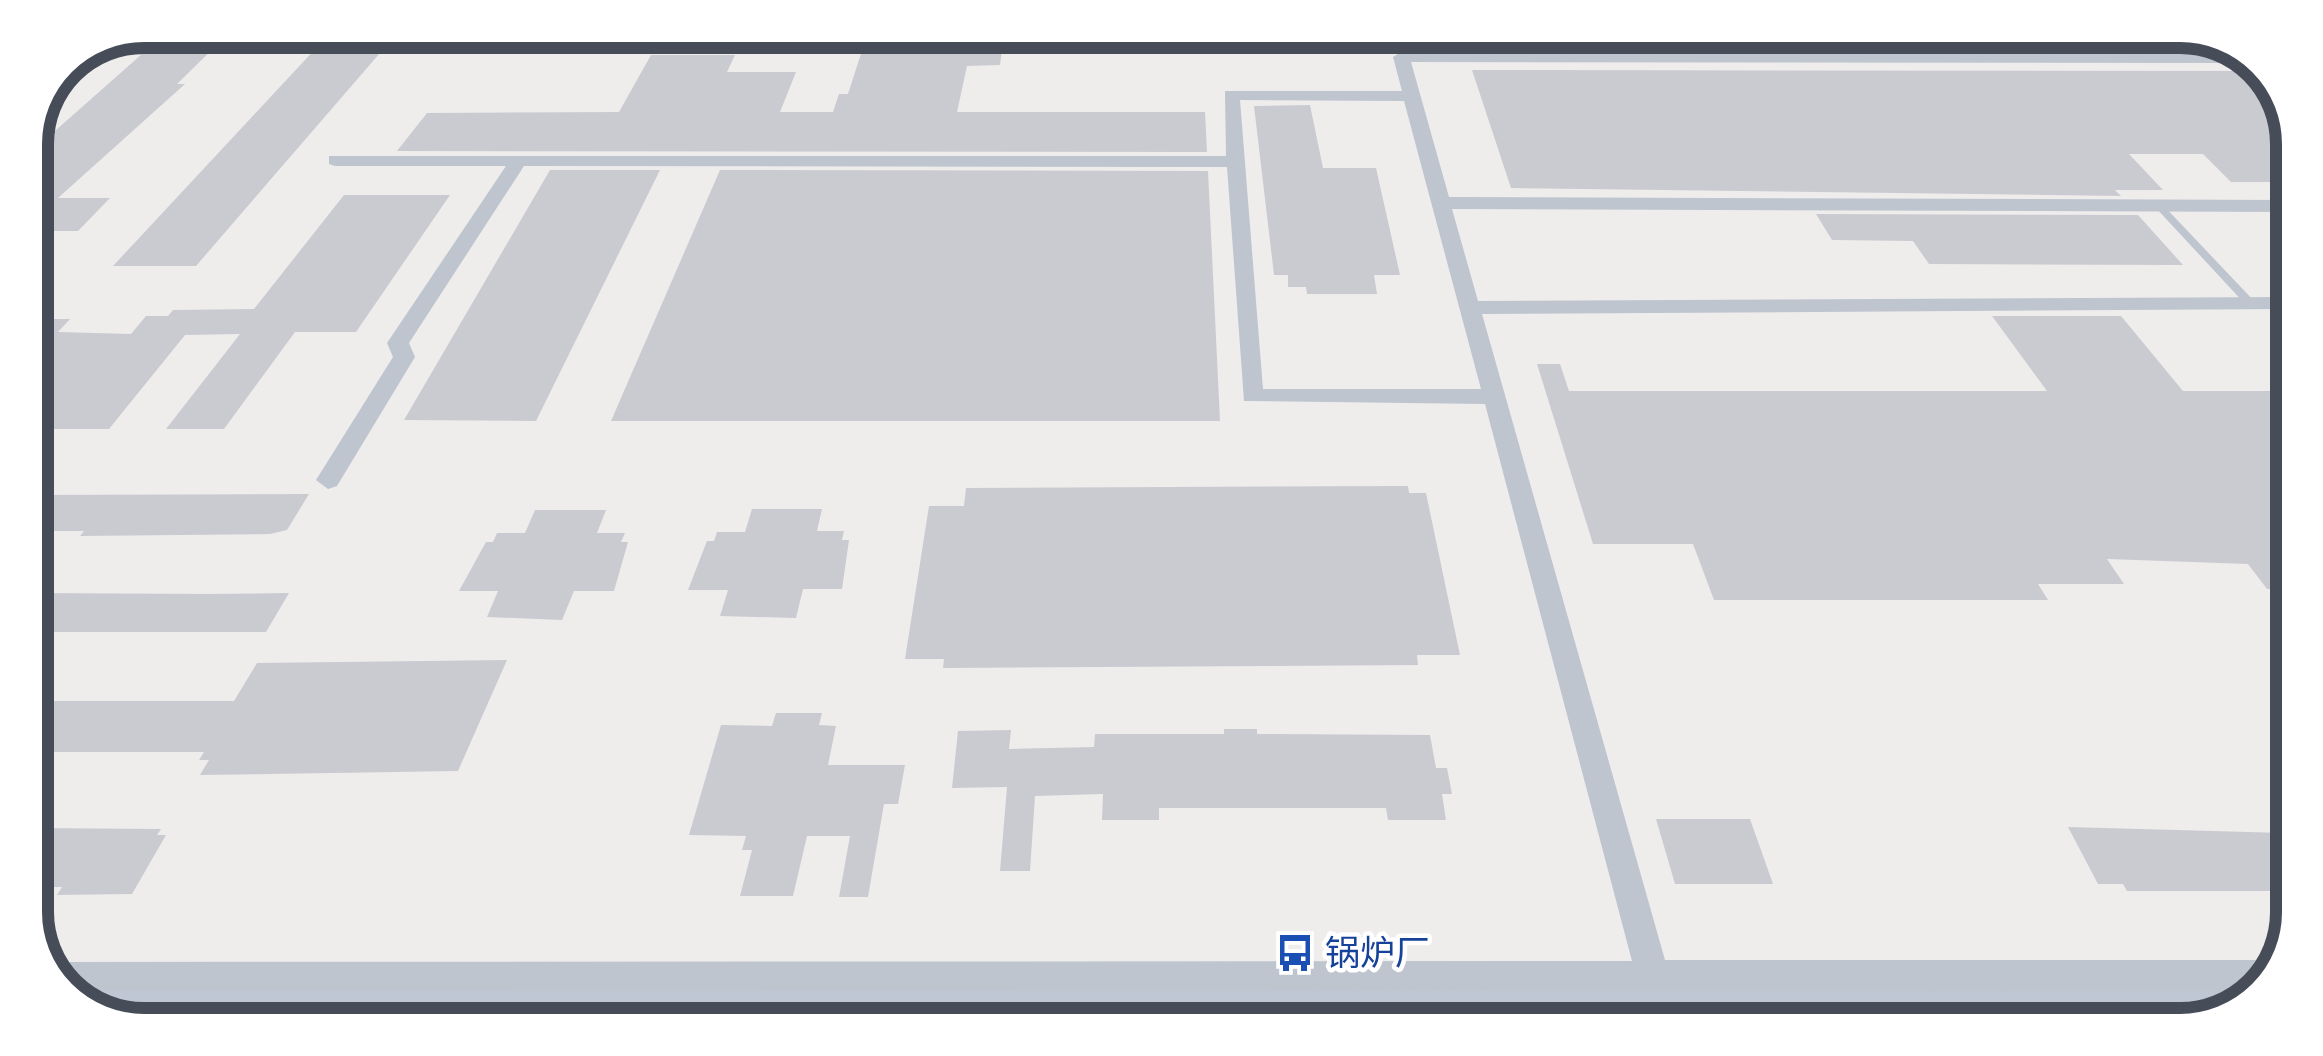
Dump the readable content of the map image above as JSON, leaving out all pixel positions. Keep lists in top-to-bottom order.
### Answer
{
  "places": {
    "bus stop": ["锅炉厂"]
  }
}
